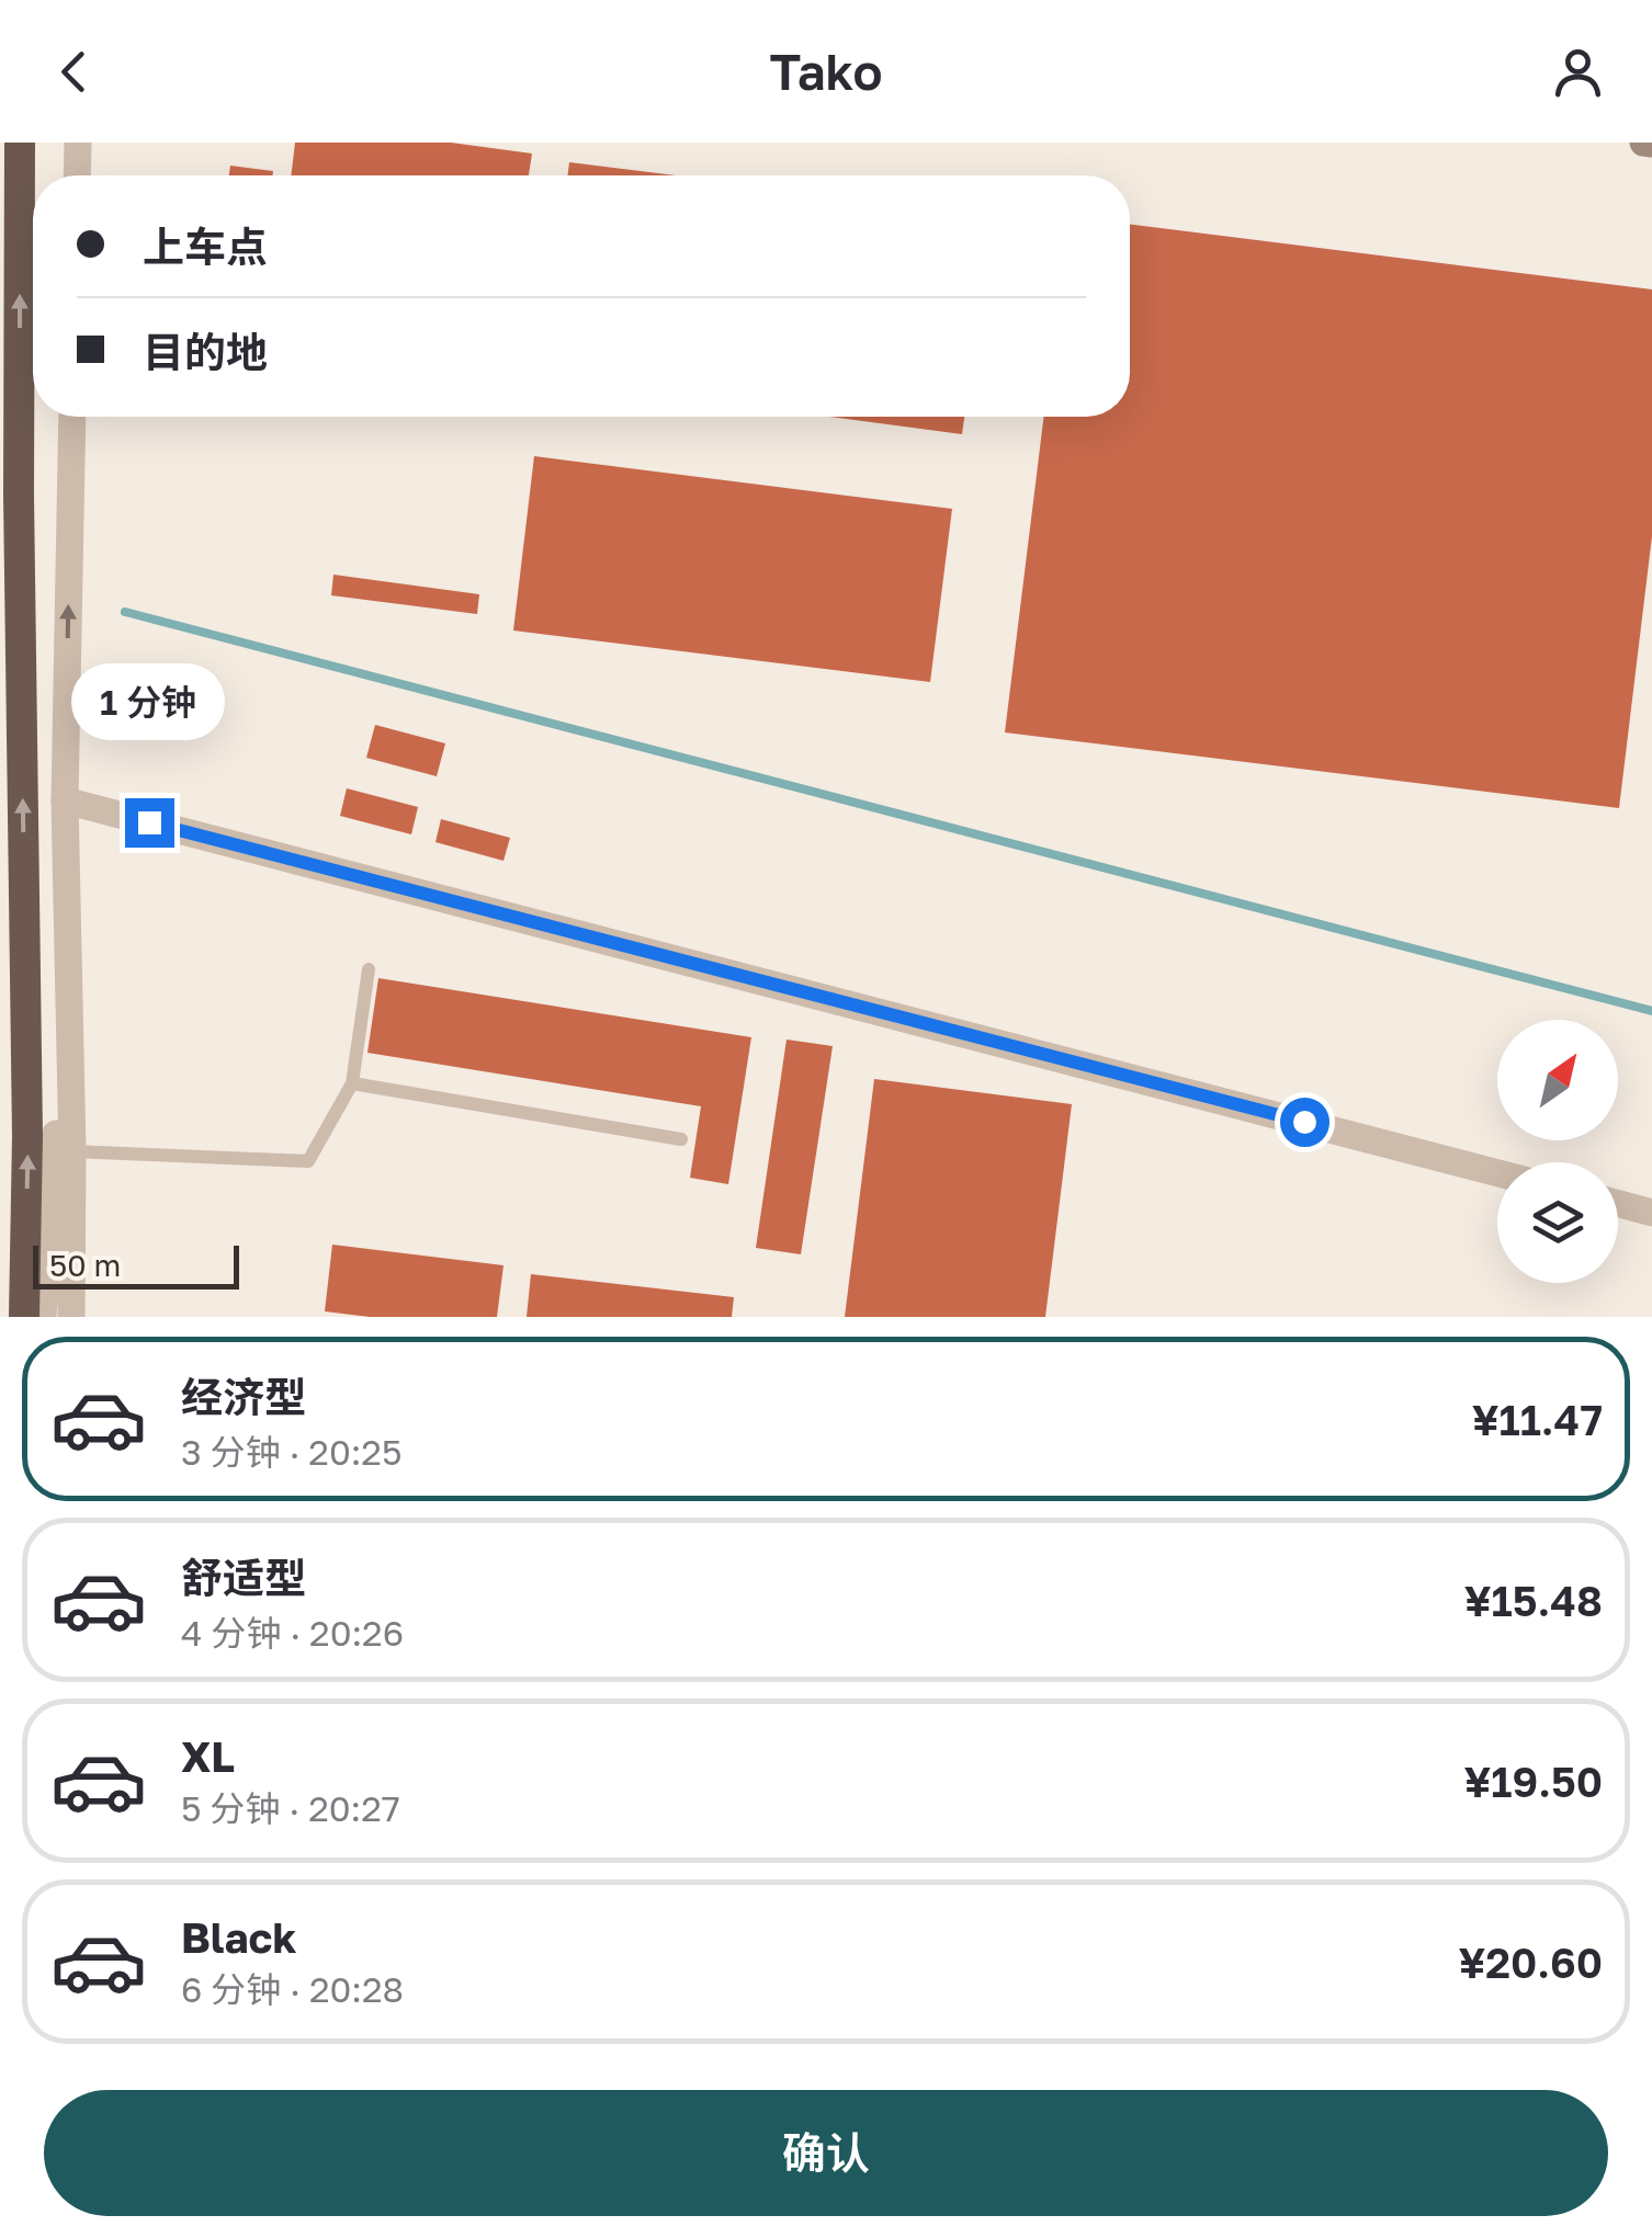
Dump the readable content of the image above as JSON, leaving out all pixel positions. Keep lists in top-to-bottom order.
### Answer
{
  "scale_bar": "50 m",
  "north": "top right",
  "page": {
    "header": "Tako",
    "banner": ["上车点", "目的地"],
    "bubble": "1 分钟",
    "scale": "50 m",
    "list": [
      {
        "name": "经济型",
        "note": "3 分钟 · 20:25",
        "value": "¥11.47"
      },
      {
        "name": "舒适型",
        "note": "4 分钟 · 20:26",
        "value": "¥15.48"
      },
      {
        "name": "XL",
        "note": "5 分钟 · 20:27",
        "value": "¥19.50"
      },
      {
        "name": "Black",
        "note": "6 分钟 · 20:28",
        "value": "¥20.60"
      }
    ],
    "buttons": "确认"
  }
}
